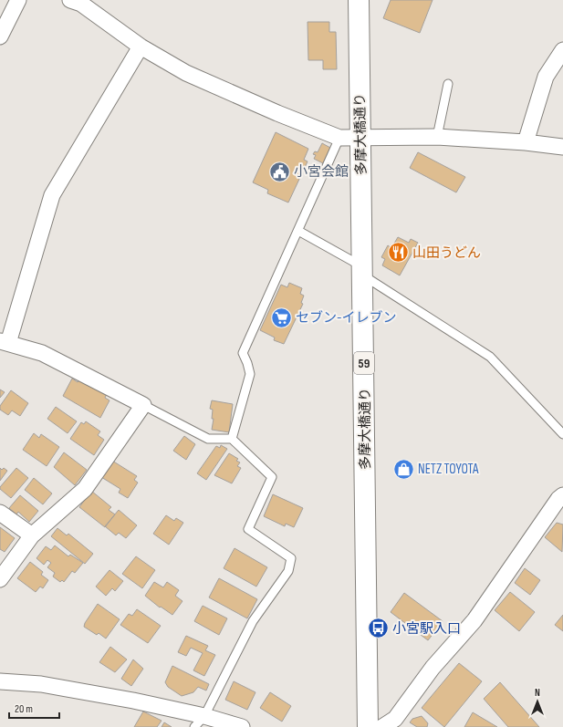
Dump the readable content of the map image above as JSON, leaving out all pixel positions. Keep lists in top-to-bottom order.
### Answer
{
  "streets": {
    "main road": ["多摩大橋通り", "59"]
  },
  "places": {
    "public building": ["小宮会館"],
    "restaurant": ["山田うどん"],
    "supermarket": ["セブン-イレブン"],
    "shop": ["NETZ TOYOTA"],
    "bus stop": ["小宮駅入口"]
  },
  "scale_bar": "20 m",
  "north": "top"
}
